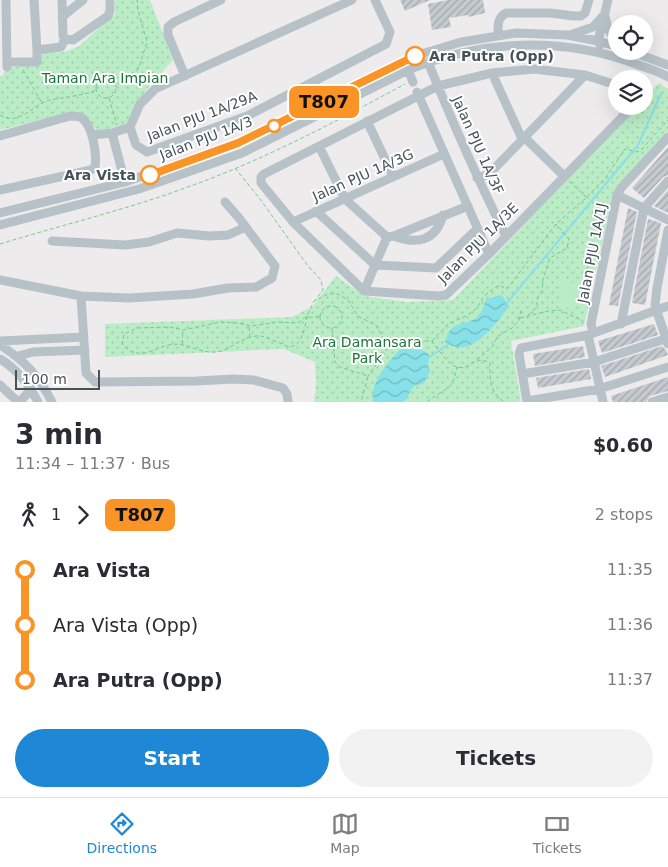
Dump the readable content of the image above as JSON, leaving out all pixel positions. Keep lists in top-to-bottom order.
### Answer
{
  "streets": {
    "street": [
      "Jalan PJU 1A/29A",
      "Jalan PJU 1A/3",
      "Jalan PJU 1A/3F",
      "Jalan PJU 1A/3G",
      "Jalan PJU 1A/3E",
      "Jalan PJU 1A/1J"
    ]
  },
  "crossings": [
    ["Jalan PJU 1A/3", "Jalan PJU 1A/3F"],
    ["Jalan PJU 1A/3F", "Jalan PJU 1A/3E"]
  ],
  "parks": ["Taman Ara Impian", "Ara Damansara Park"],
  "places": ["Ara Putra (Opp)", "Ara Vista"],
  "lines": ["bus line T807"],
  "scale_bar": "100 m",
  "page": {
    "on_map": "T807",
    "scale": "100 m",
    "heading": ["3 min", "11:34 – 11:37 · Bus", "$0.60"],
    "legs": ["1", "T807", "2 stops"],
    "list": [
      {
        "name": "Ara Vista",
        "value": "11:35"
      },
      {
        "name": "Ara Vista (Opp)",
        "value": "11:36"
      },
      {
        "name": "Ara Putra (Opp)",
        "value": "11:37"
      }
    ],
    "buttons": ["Start", "Tickets"],
    "tabs": ["Directions", "Map", "Tickets"]
  }
}
